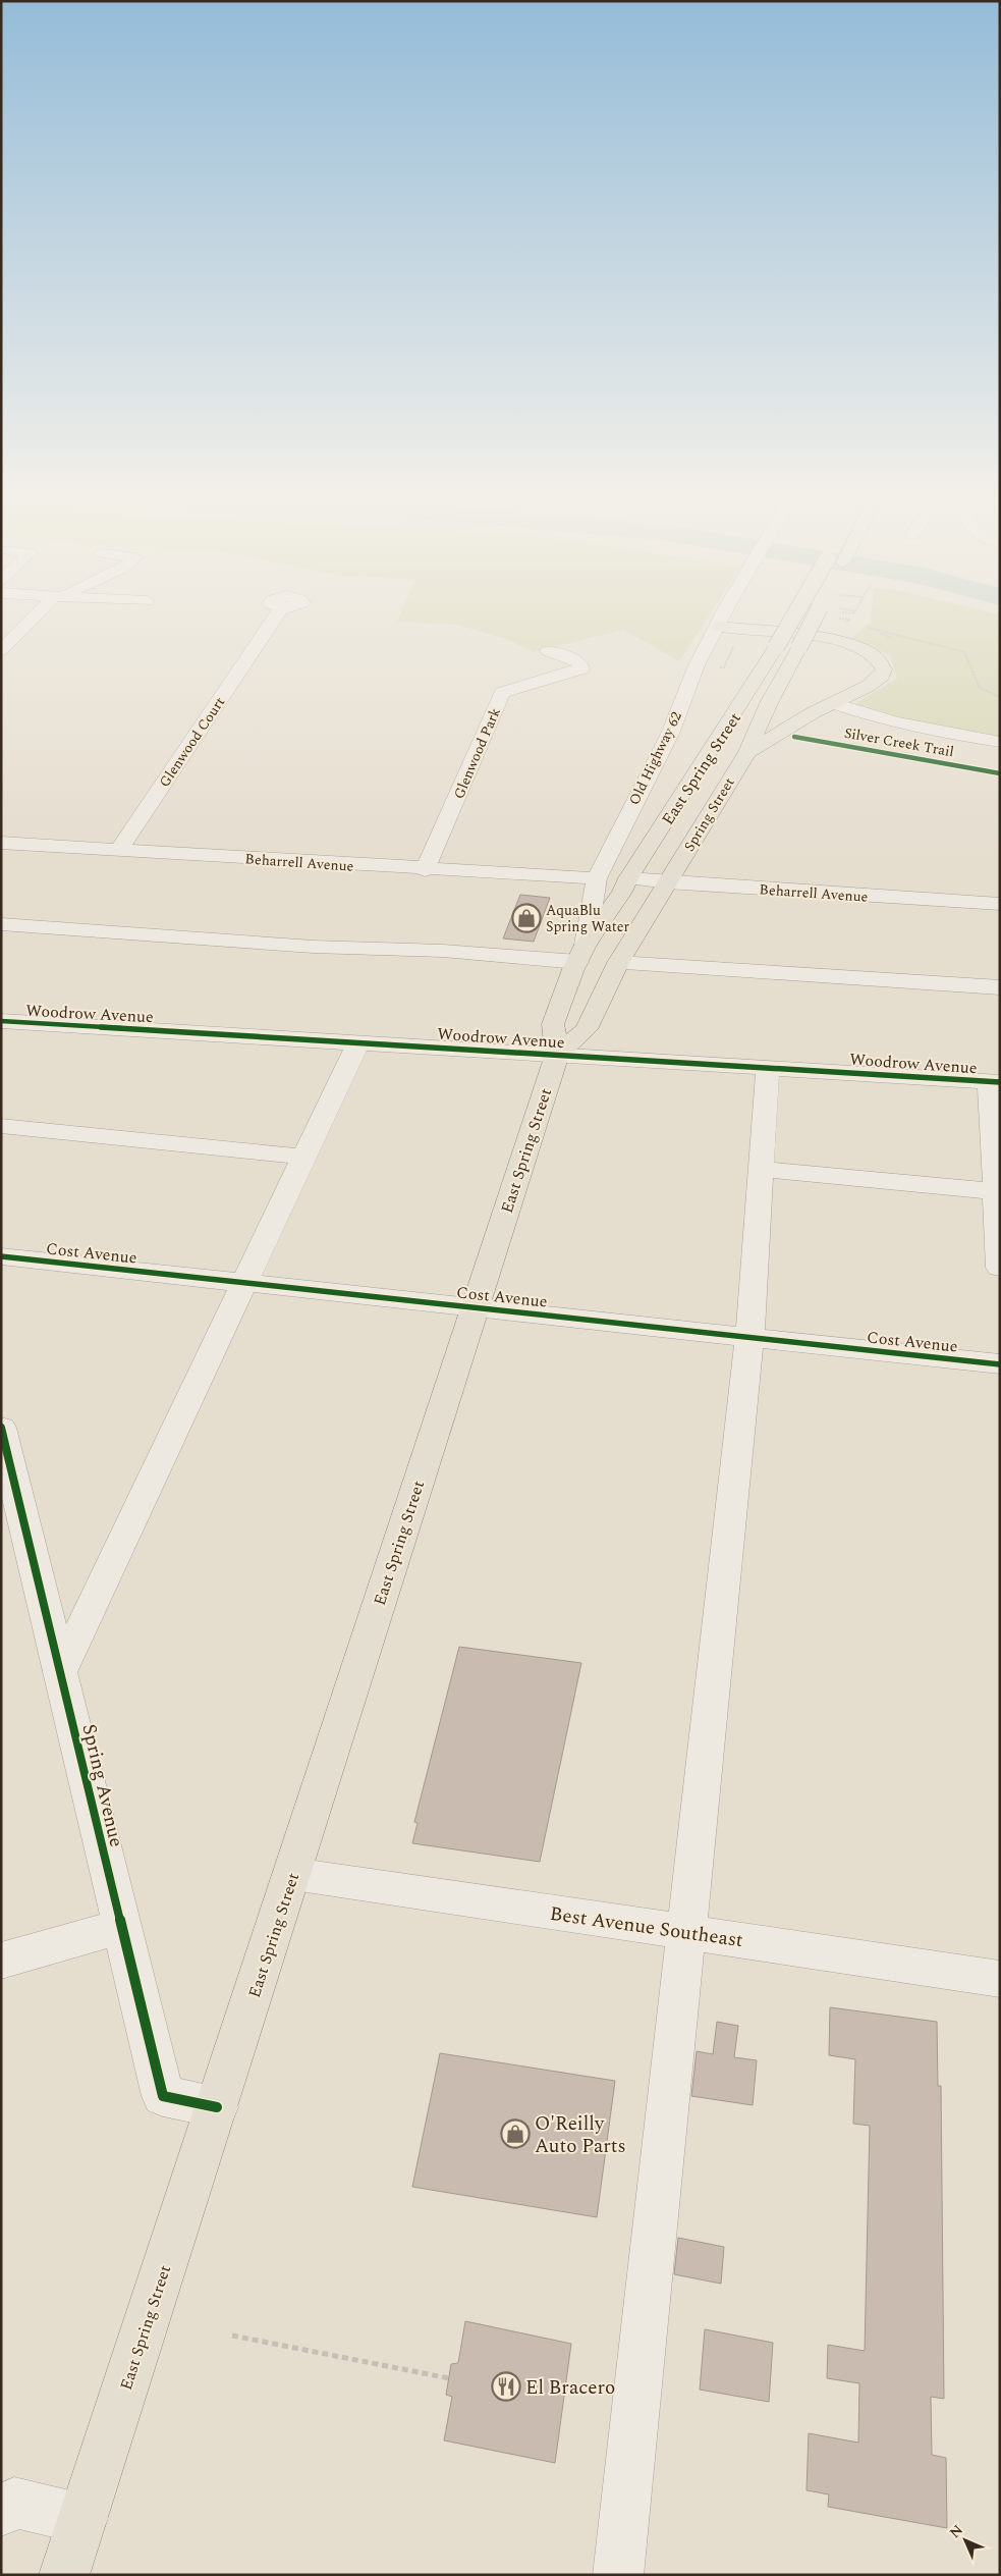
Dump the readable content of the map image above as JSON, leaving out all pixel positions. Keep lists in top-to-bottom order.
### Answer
{
  "streets": {
    "main road": ["East Spring Street", "Spring Street"],
    "street": [
      "Glenwood Court",
      "Glenwood Park",
      "Old Highway 62",
      "Beharrell Avenue",
      "Woodrow Avenue",
      "Cost Avenue",
      "Spring Avenue",
      "Best Avenue Southeast"
    ],
    "cycle path": ["Silver Creek Trail"]
  },
  "crossings": [
    ["Glenwood Court", "Beharrell Avenue"],
    ["Glenwood Park", "Beharrell Avenue"],
    ["Old Highway 62", "East Spring Street"],
    ["Old Highway 62", "Beharrell Avenue"],
    ["East Spring Street", "Spring Street"],
    ["East Spring Street", "Beharrell Avenue"],
    ["East Spring Street", "Woodrow Avenue"],
    ["East Spring Street", "Cost Avenue"],
    ["East Spring Street", "Spring Avenue"],
    ["East Spring Street", "Best Avenue Southeast"],
    ["Spring Street", "Beharrell Avenue"],
    ["Spring Street", "Woodrow Avenue"]
  ],
  "places": {
    "shop": ["AquaBlu Spring Water", "O'Reilly Auto Parts"],
    "restaurant": ["El Bracero"]
  },
  "north": "top left"
}
